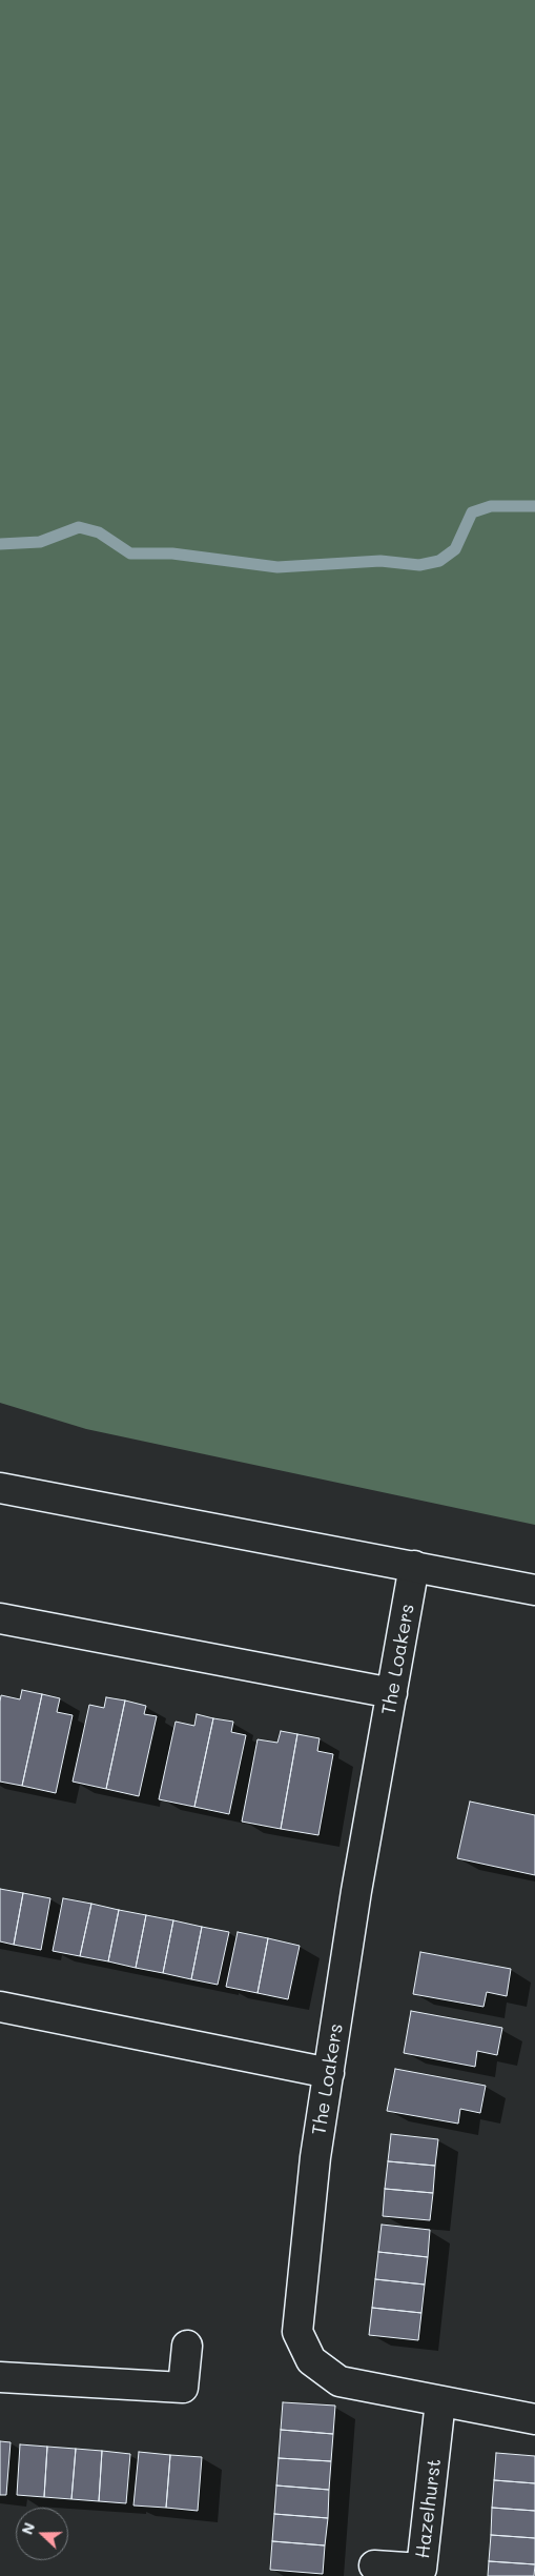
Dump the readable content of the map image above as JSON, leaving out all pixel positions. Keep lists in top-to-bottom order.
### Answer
{
  "streets": {
    "street": ["The Loakers", "Hazelhurst"]
  },
  "crossings": [
    ["The Loakers", "Hazelhurst"]
  ],
  "north": "left"
}
